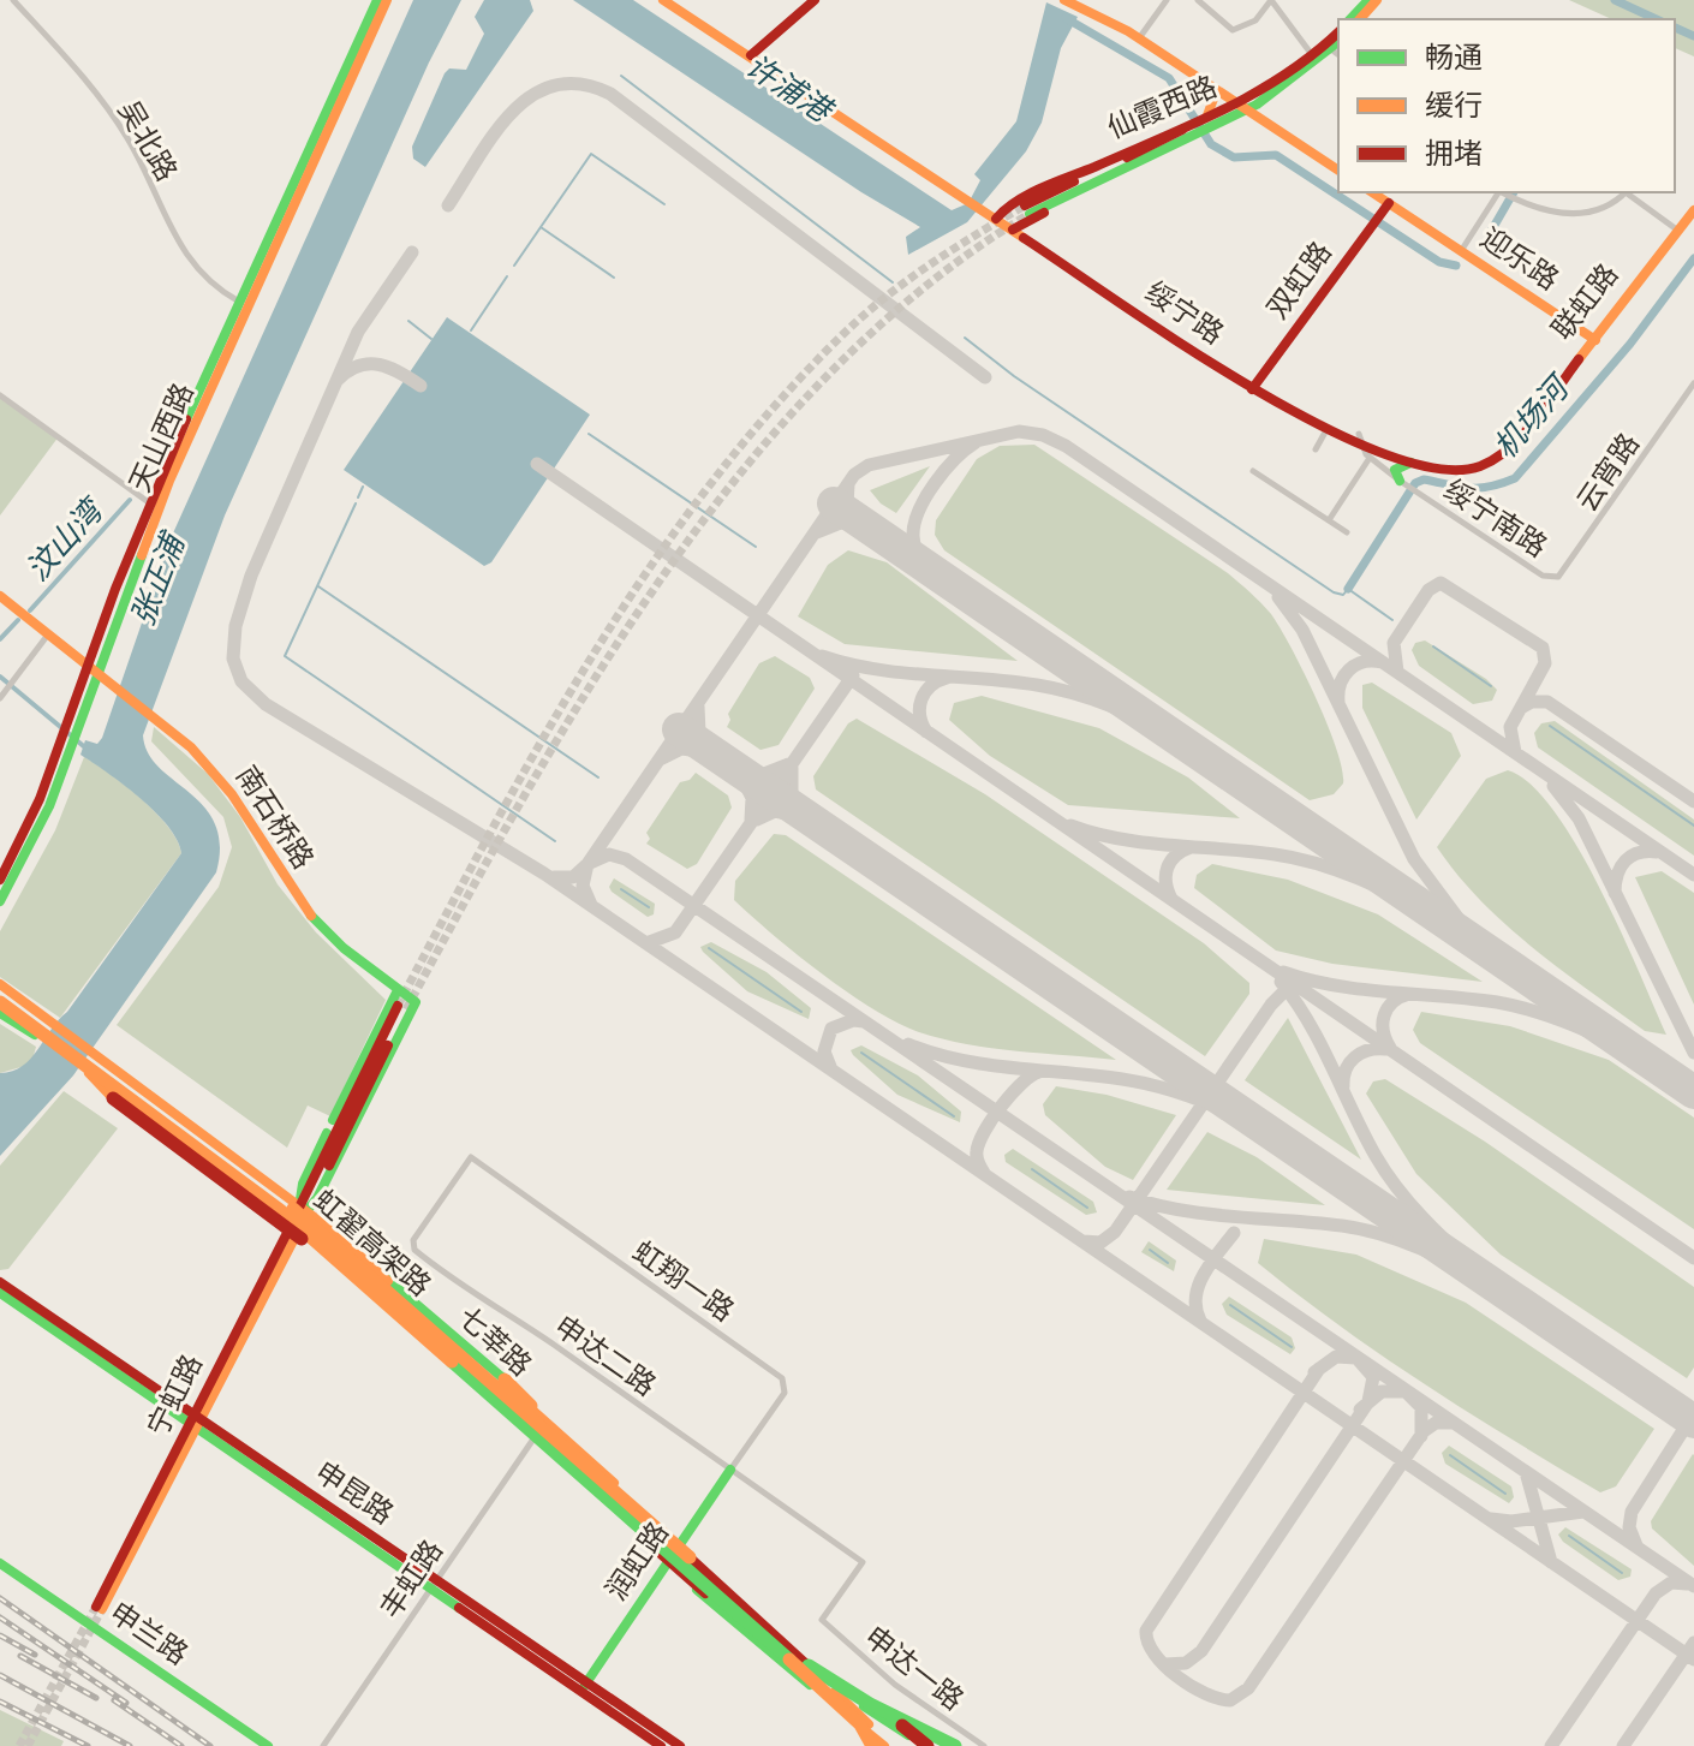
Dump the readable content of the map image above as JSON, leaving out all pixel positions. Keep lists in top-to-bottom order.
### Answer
{
  "streets": {
    "main road": [
      "仙霞西路",
      "迎乐路",
      "双虹路",
      "联虹路",
      "绥宁路",
      "天山西路",
      "南石桥路",
      "虹翟高架路",
      "七莘路",
      "宁虹路",
      "申昆路",
      "润虹路",
      "申兰路"
    ],
    "street": [
      "吴北路",
      "云宵路",
      "绥宁南路",
      "虹翔一路",
      "申达二路",
      "丰虹路",
      "申达一路"
    ]
  },
  "crossings": [
    ["仙霞西路", "绥宁路"],
    ["吴北路", "天山西路"],
    ["迎乐路", "双虹路"],
    ["迎乐路", "联虹路"],
    ["双虹路", "绥宁路"],
    ["联虹路", "绥宁路"],
    ["天山西路", "南石桥路"],
    ["云宵路", "绥宁南路"],
    ["南石桥路", "宁虹路"],
    ["虹翔一路", "申达二路"],
    ["虹翔一路", "润虹路"],
    ["七莘路", "宁虹路"],
    ["七莘路", "润虹路"],
    ["七莘路", "丰虹路"],
    ["申达二路", "润虹路"],
    ["申达二路", "申达一路"],
    ["宁虹路", "申昆路"],
    ["申昆路", "润虹路"],
    ["申昆路", "丰虹路"]
  ],
  "water": [
    "许浦港",
    "机场河",
    "汶山湾",
    "张正浦"
  ],
  "legend": ["畅通", "缓行", "拥堵"]
}
